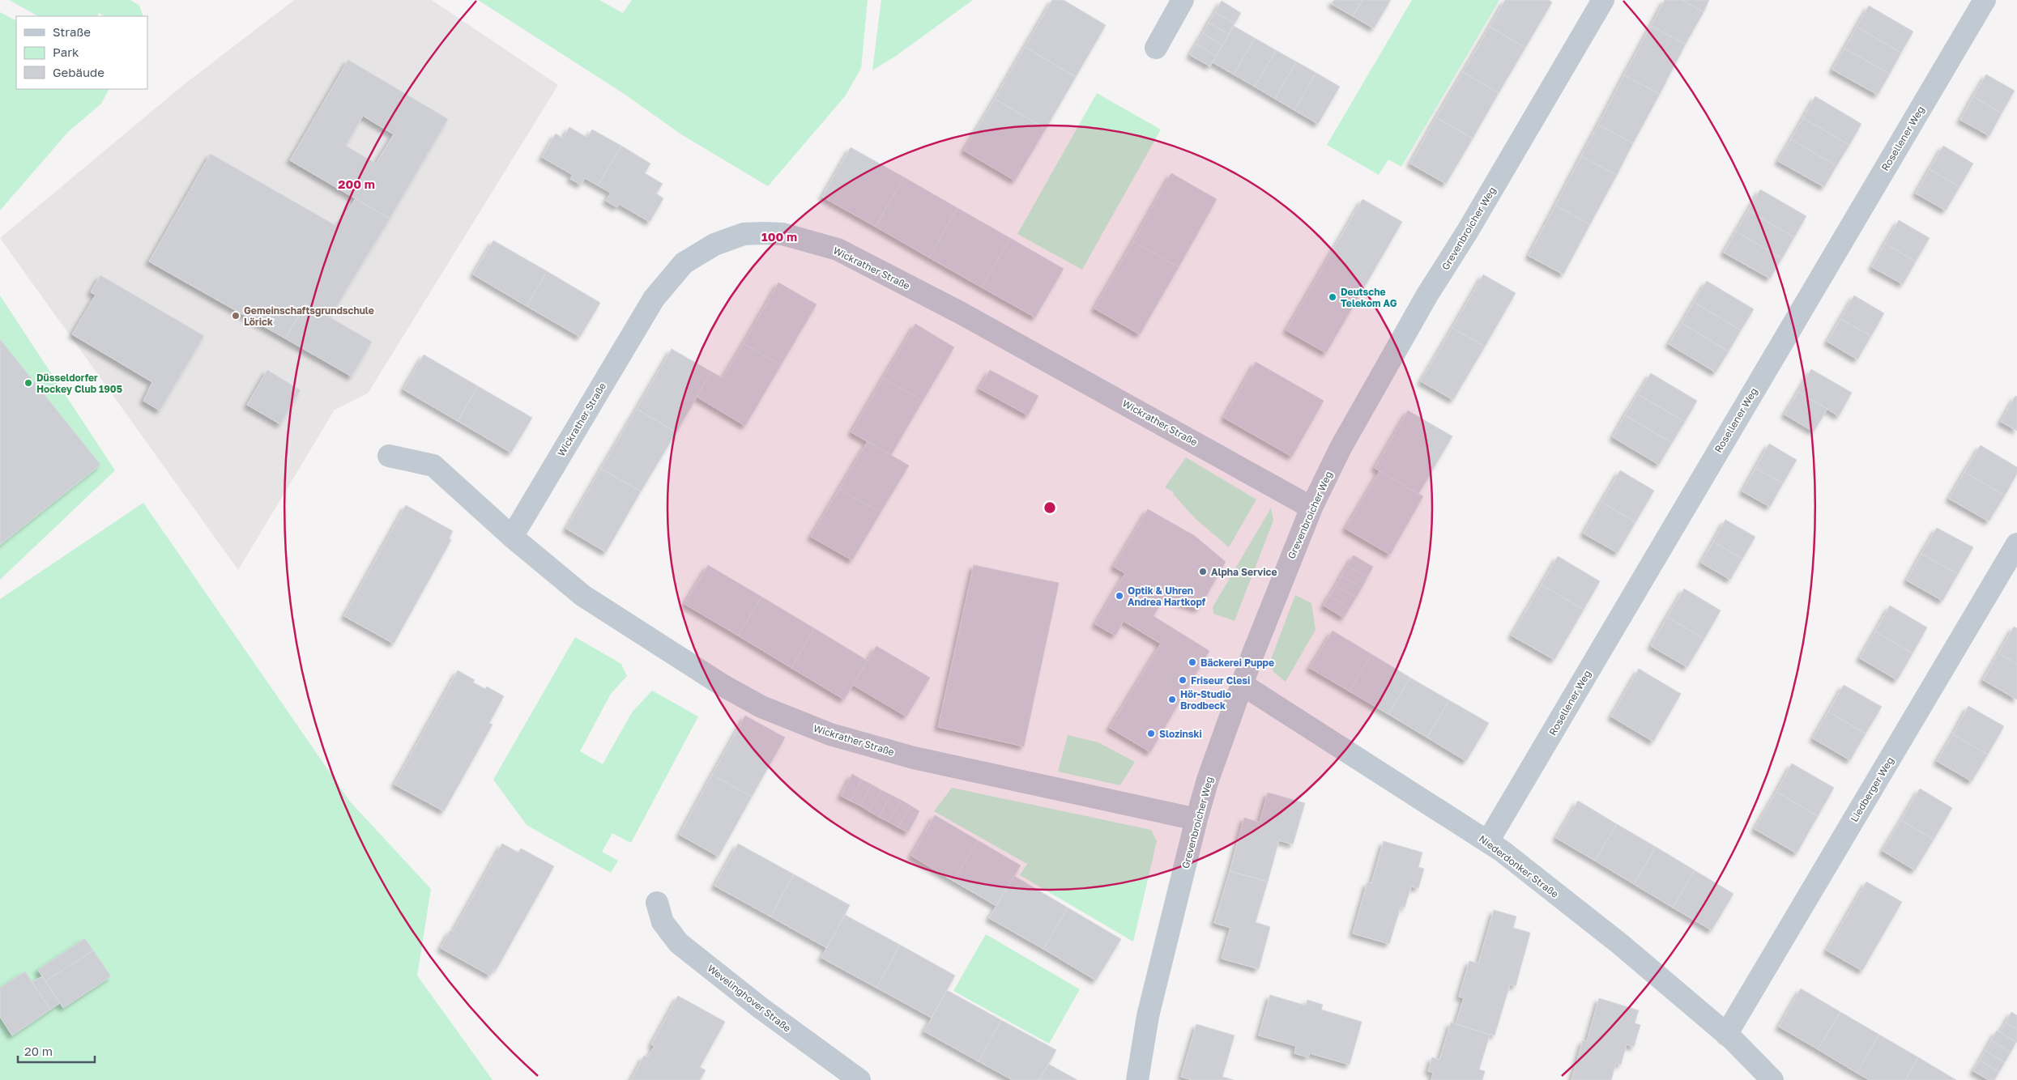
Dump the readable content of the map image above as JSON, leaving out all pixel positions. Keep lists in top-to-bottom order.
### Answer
{
  "streets": {
    "street": [
      "Rosellener Weg",
      "Grevenbroicher Weg",
      "Wickrather Straße",
      "Liedberger Weg",
      "Niederdonker Straße",
      "Wevelinghover Straße"
    ]
  },
  "crossings": [
    ["Rosellener Weg", "Niederdonker Straße"],
    ["Grevenbroicher Weg", "Wickrather Straße"],
    ["Grevenbroicher Weg", "Niederdonker Straße"],
    ["Liedberger Weg", "Niederdonker Straße"]
  ],
  "places": [
    "Deutsche Telekom AG",
    "Gemeinschaftsgrundschule Lörick",
    "Düsseldorfer Hockey Club 1905",
    "Alpha Service",
    "Optik & Uhren Andrea Hartkopf",
    "Bäckerei Puppe",
    "Friseur Clesi",
    "Hör-Studio Brodbeck",
    "Slozinski"
  ],
  "legend": ["Straße", "Park", "Gebäude"],
  "scale_bar": "20 m",
  "rings": ["200 m", "100 m"]
}
